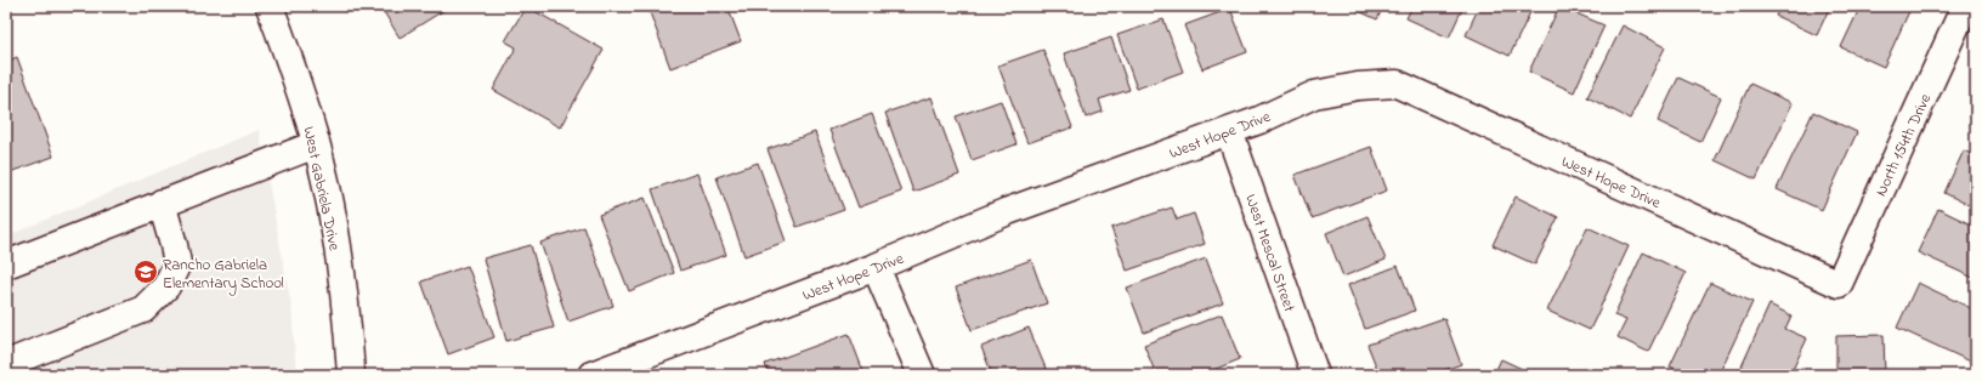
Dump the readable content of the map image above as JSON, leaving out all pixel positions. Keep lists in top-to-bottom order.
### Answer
{
  "streets": {
    "street": [
      "West Hope Drive",
      "North 154th Drive",
      "West Gabriela Drive",
      "West Mescal Street"
    ]
  },
  "crossings": [
    ["West Hope Drive", "North 154th Drive"],
    ["West Hope Drive", "West Mescal Street"]
  ],
  "places": {
    "school or university": ["Rancho Gabriela Elementary School"]
  }
}
